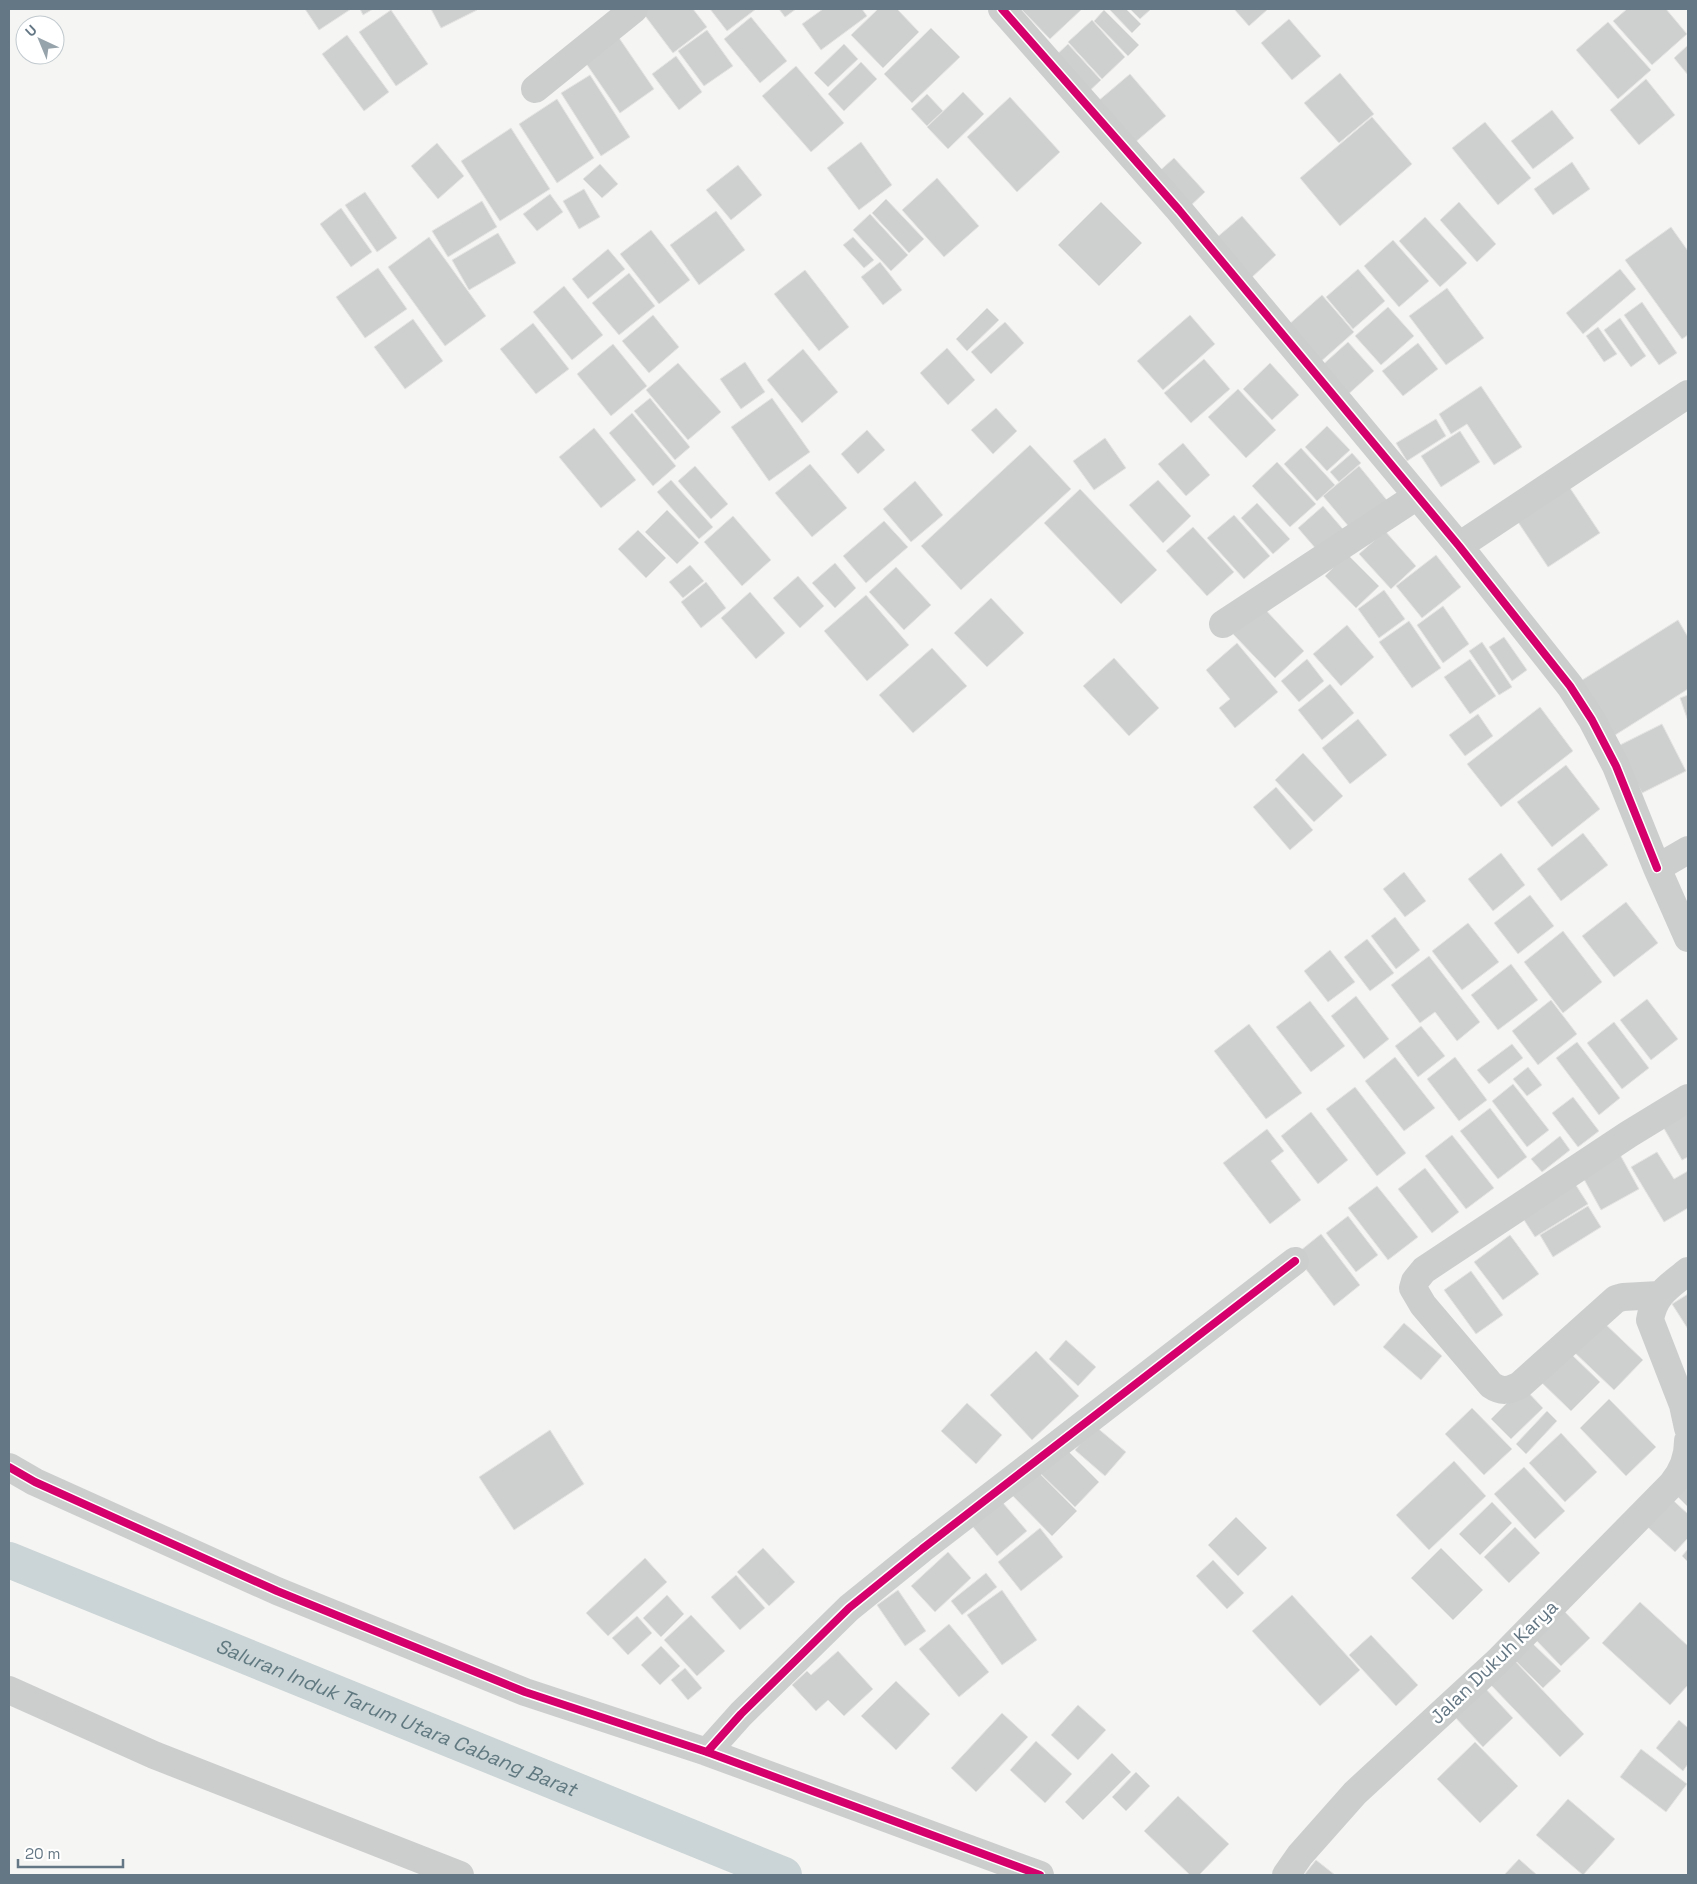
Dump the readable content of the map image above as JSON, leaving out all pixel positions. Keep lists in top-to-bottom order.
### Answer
{
  "streets": {
    "street": ["Jalan Dukuh Karya"]
  },
  "water": ["Saluran Induk Tarum Utara Cabang Barat"],
  "scale_bar": "20 m",
  "north": "top left"
}
